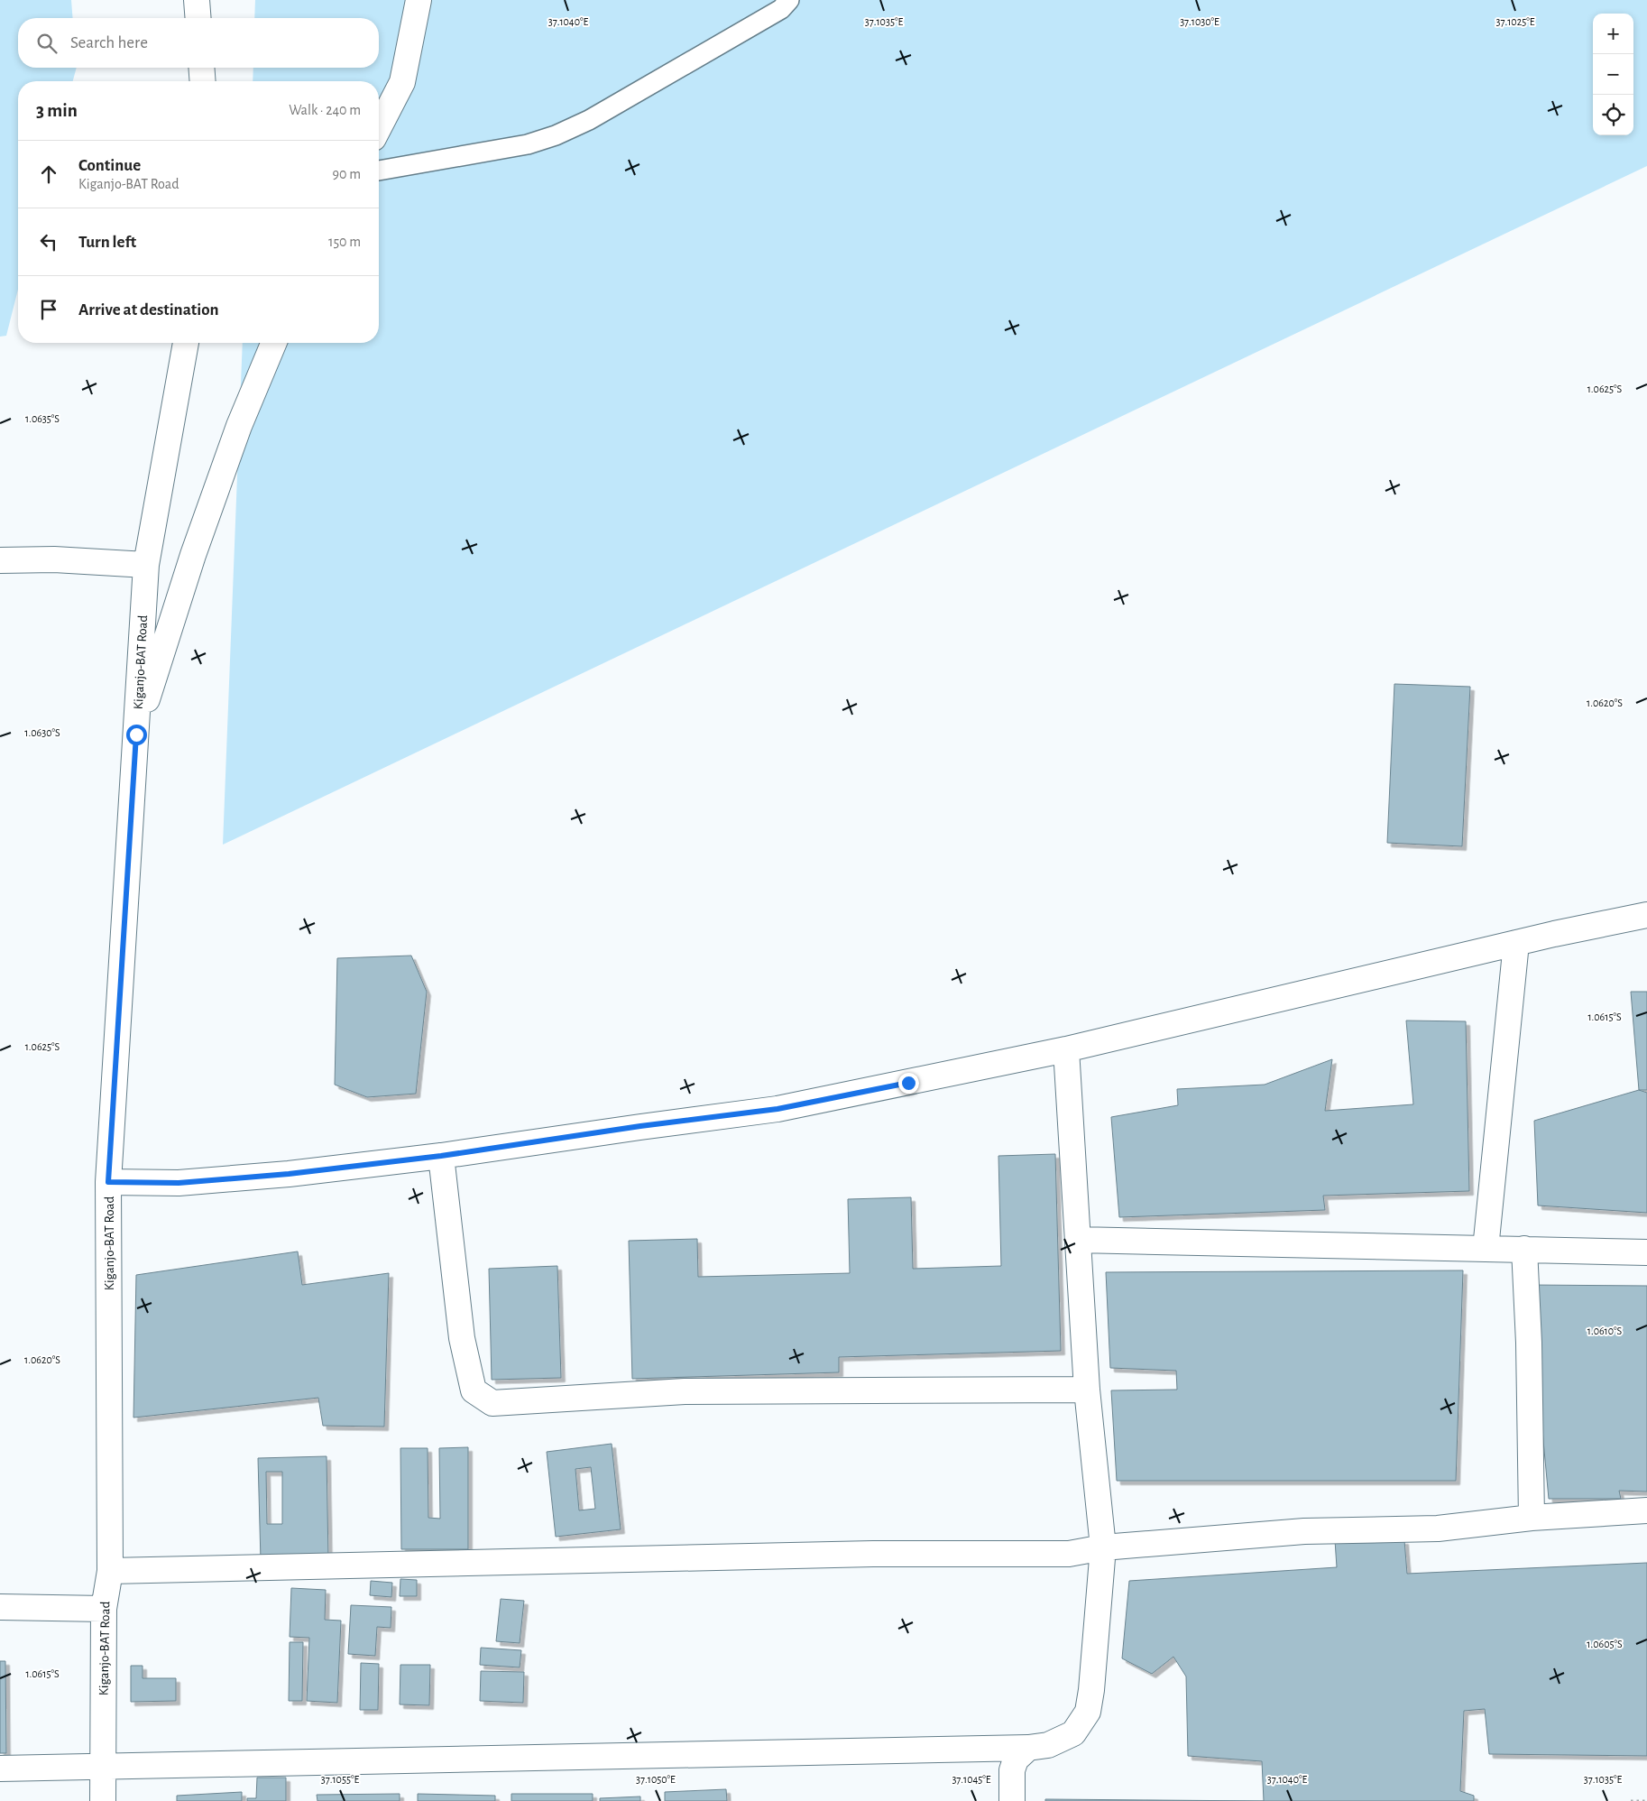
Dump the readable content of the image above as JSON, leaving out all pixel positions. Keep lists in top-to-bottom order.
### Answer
{
  "streets": {
    "street": ["Kiganjo-BAT Road"]
  },
  "page": {
    "map_buttons": ["+", "−"],
    "search": "Search here",
    "heading": ["3 min", "Walk · 240 m"],
    "list": [
      ["Continue", "Kiganjo-BAT Road", "90 m"],
      ["Turn left", "150 m"],
      "Arrive at destination"
    ]
  },
  "coordinates": [
    "37.1040°E",
    "37.1035°E",
    "37.1030°E",
    "37.1025°E",
    "1.0625°S",
    "1.0635°S",
    "1.0620°S",
    "1.0630°S",
    "1.0615°S",
    "1.0610°S",
    "1.0605°S",
    "37.1055°E",
    "37.1050°E",
    "37.1045°E"
  ]
}
